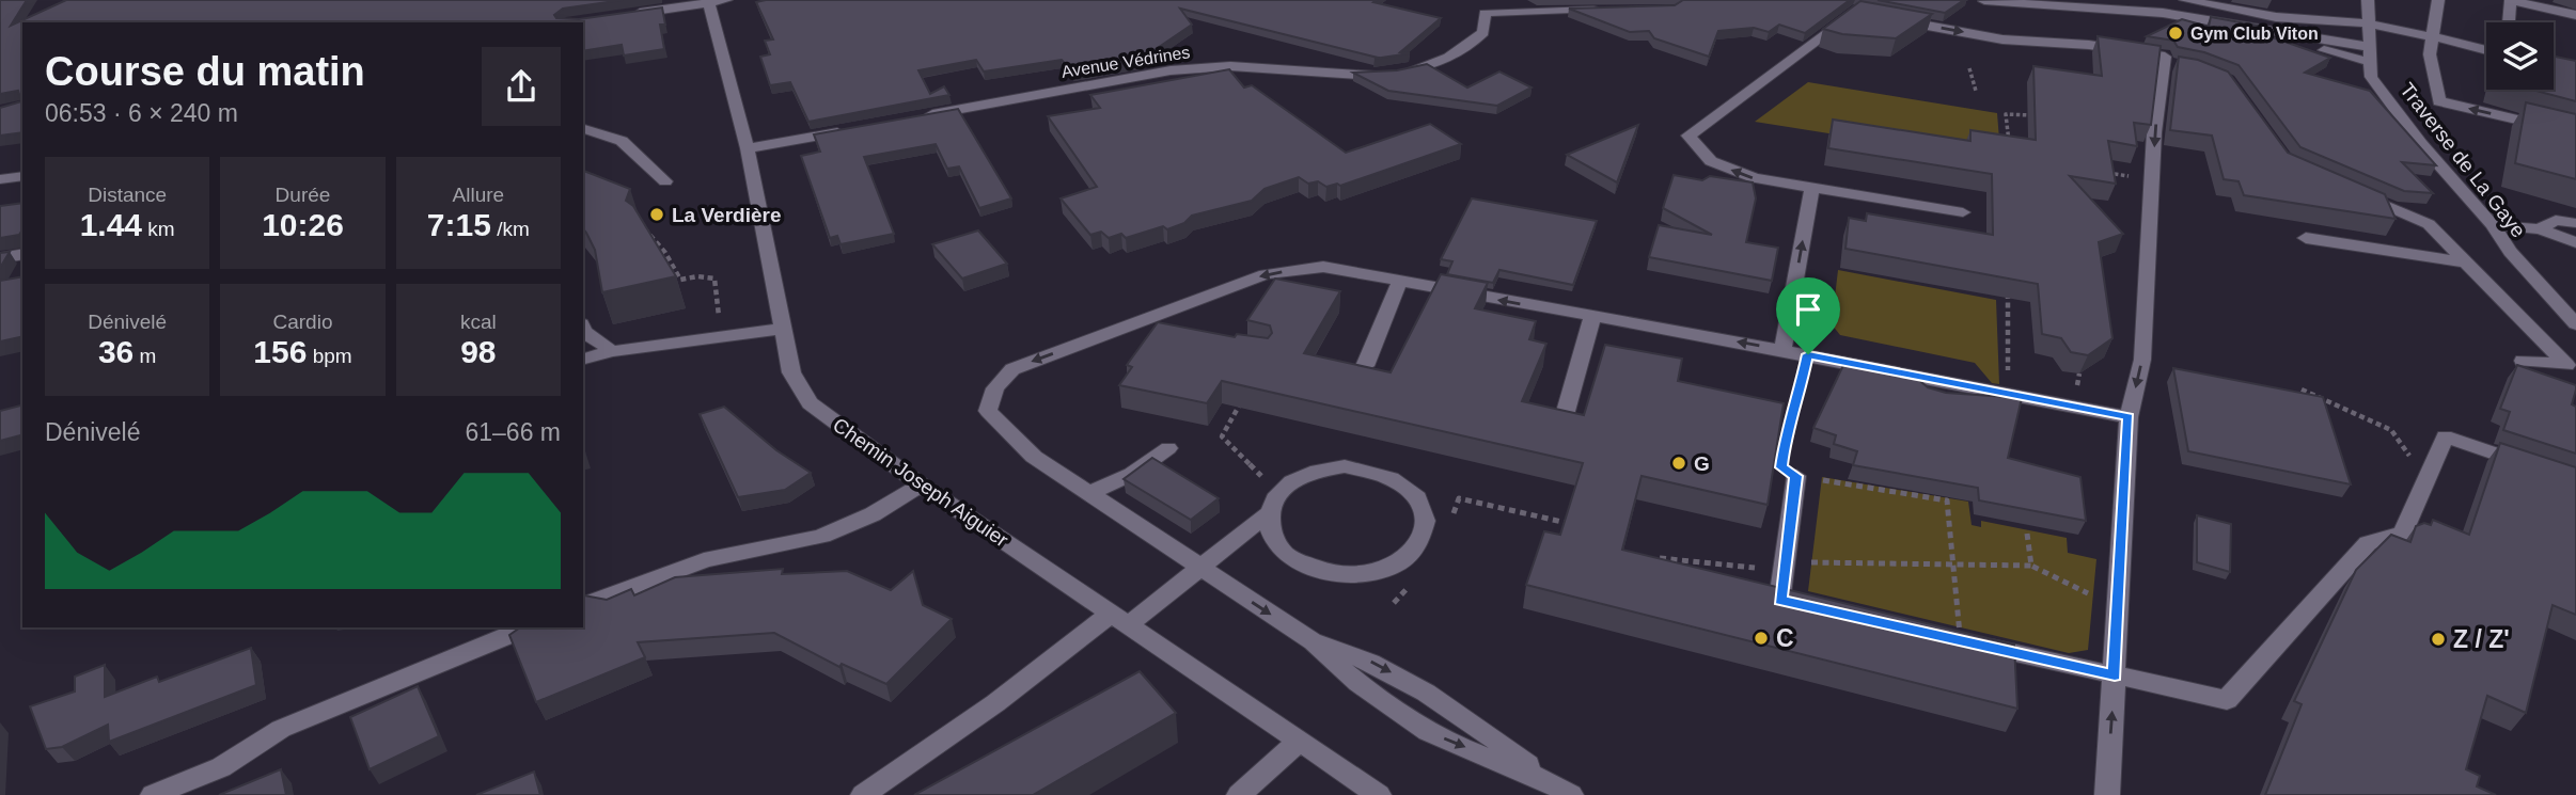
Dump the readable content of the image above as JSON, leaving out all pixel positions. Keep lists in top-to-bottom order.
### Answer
{
  "streets": {
    "street": ["Avenue Védrines", "Traverse de La Gaye", "Chemin Joseph Aiguier"]
  },
  "places": [
    "Gym Club Viton",
    "La Verdière",
    "G",
    "C",
    "Z / Z'"
  ],
  "page": {
    "heading": ["Course du matin", "06:53 · 6 × 240 m"],
    "stats": [
      ["Distance", "1.44 km"],
      ["Durée", "10:26"],
      ["Allure", "7:15 /km"],
      ["Dénivelé", "36 m"],
      ["Cardio", "156 bpm"],
      ["kcal", "98"]
    ],
    "chart": ["Dénivelé", "61–66 m"]
  }
}
